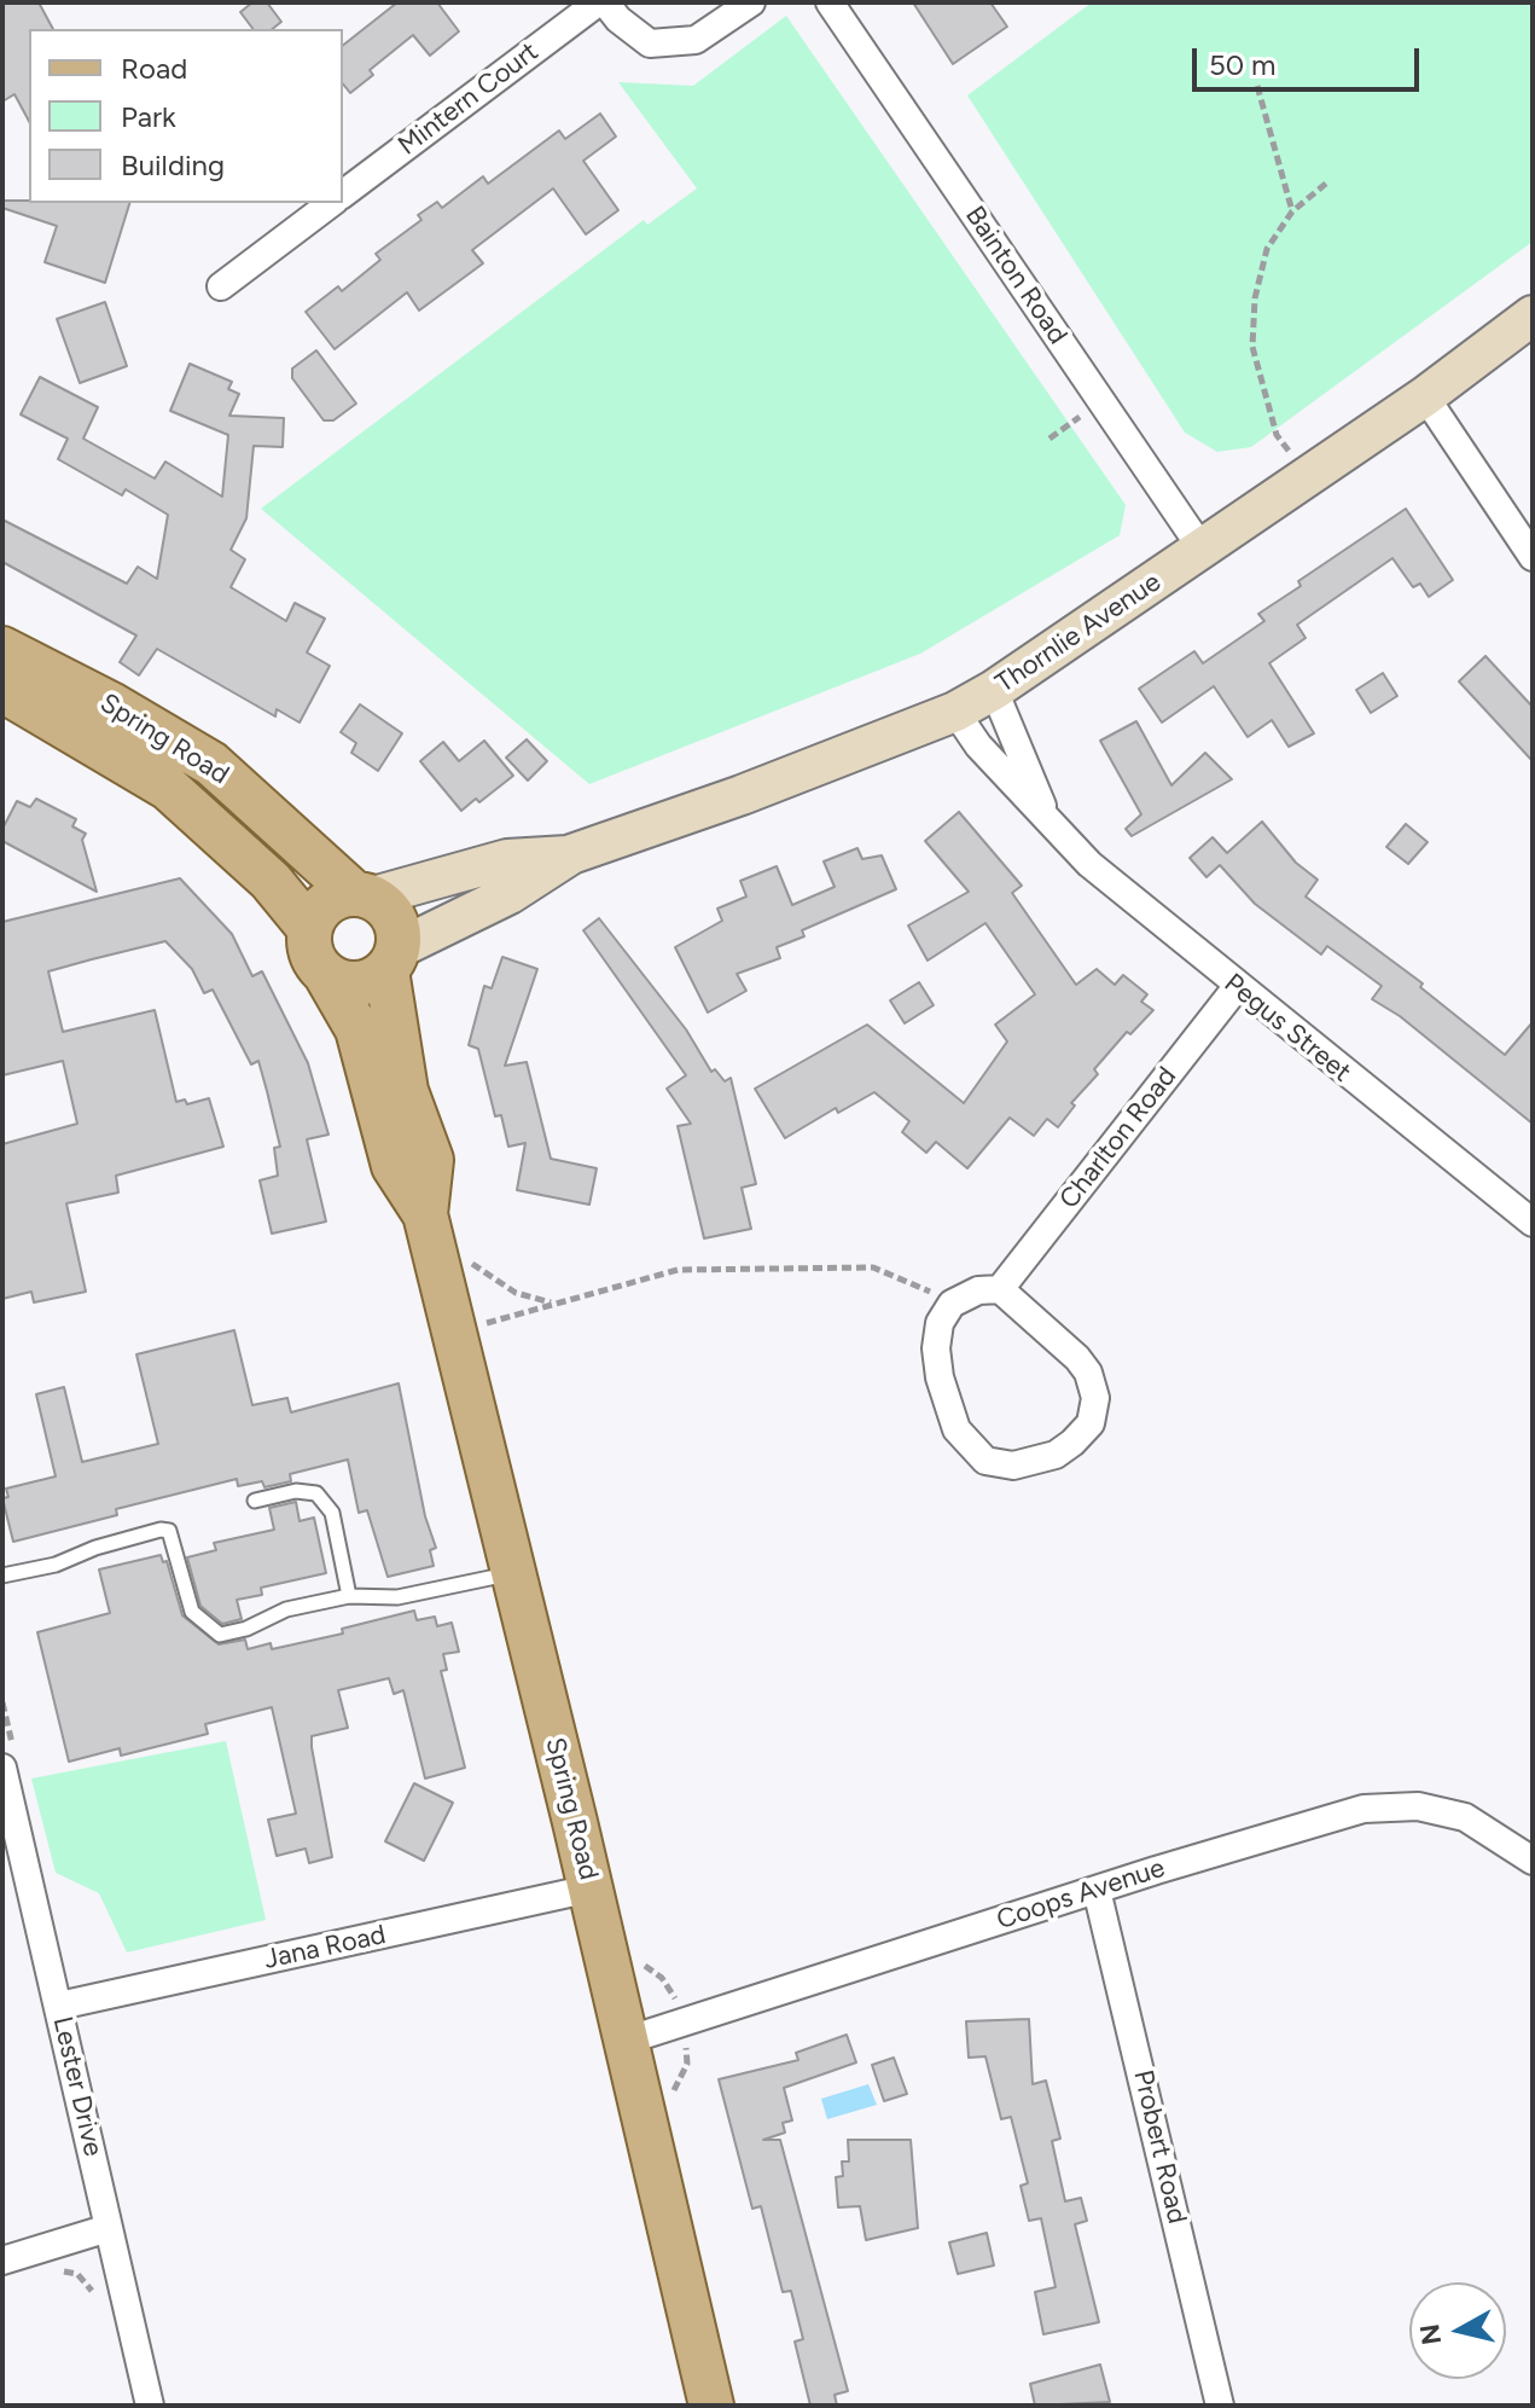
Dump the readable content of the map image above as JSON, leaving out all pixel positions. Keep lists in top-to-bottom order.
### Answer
{
  "streets": {
    "main road": ["Thornlie Avenue", "Spring Road"],
    "street": [
      "Mintern Court",
      "Bainton Road",
      "Pegus Street",
      "Charlton Road",
      "Coops Avenue",
      "Jana Road",
      "Lester Drive",
      "Probert Road"
    ]
  },
  "crossings": [
    ["Bainton Road", "Thornlie Avenue"],
    ["Thornlie Avenue", "Spring Road"],
    ["Thornlie Avenue", "Pegus Street"],
    ["Spring Road", "Coops Avenue"],
    ["Spring Road", "Jana Road"],
    ["Pegus Street", "Charlton Road"],
    ["Coops Avenue", "Probert Road"],
    ["Jana Road", "Lester Drive"]
  ],
  "legend": ["Road", "Park", "Building"],
  "scale_bar": "50 m",
  "north": "left"
}
